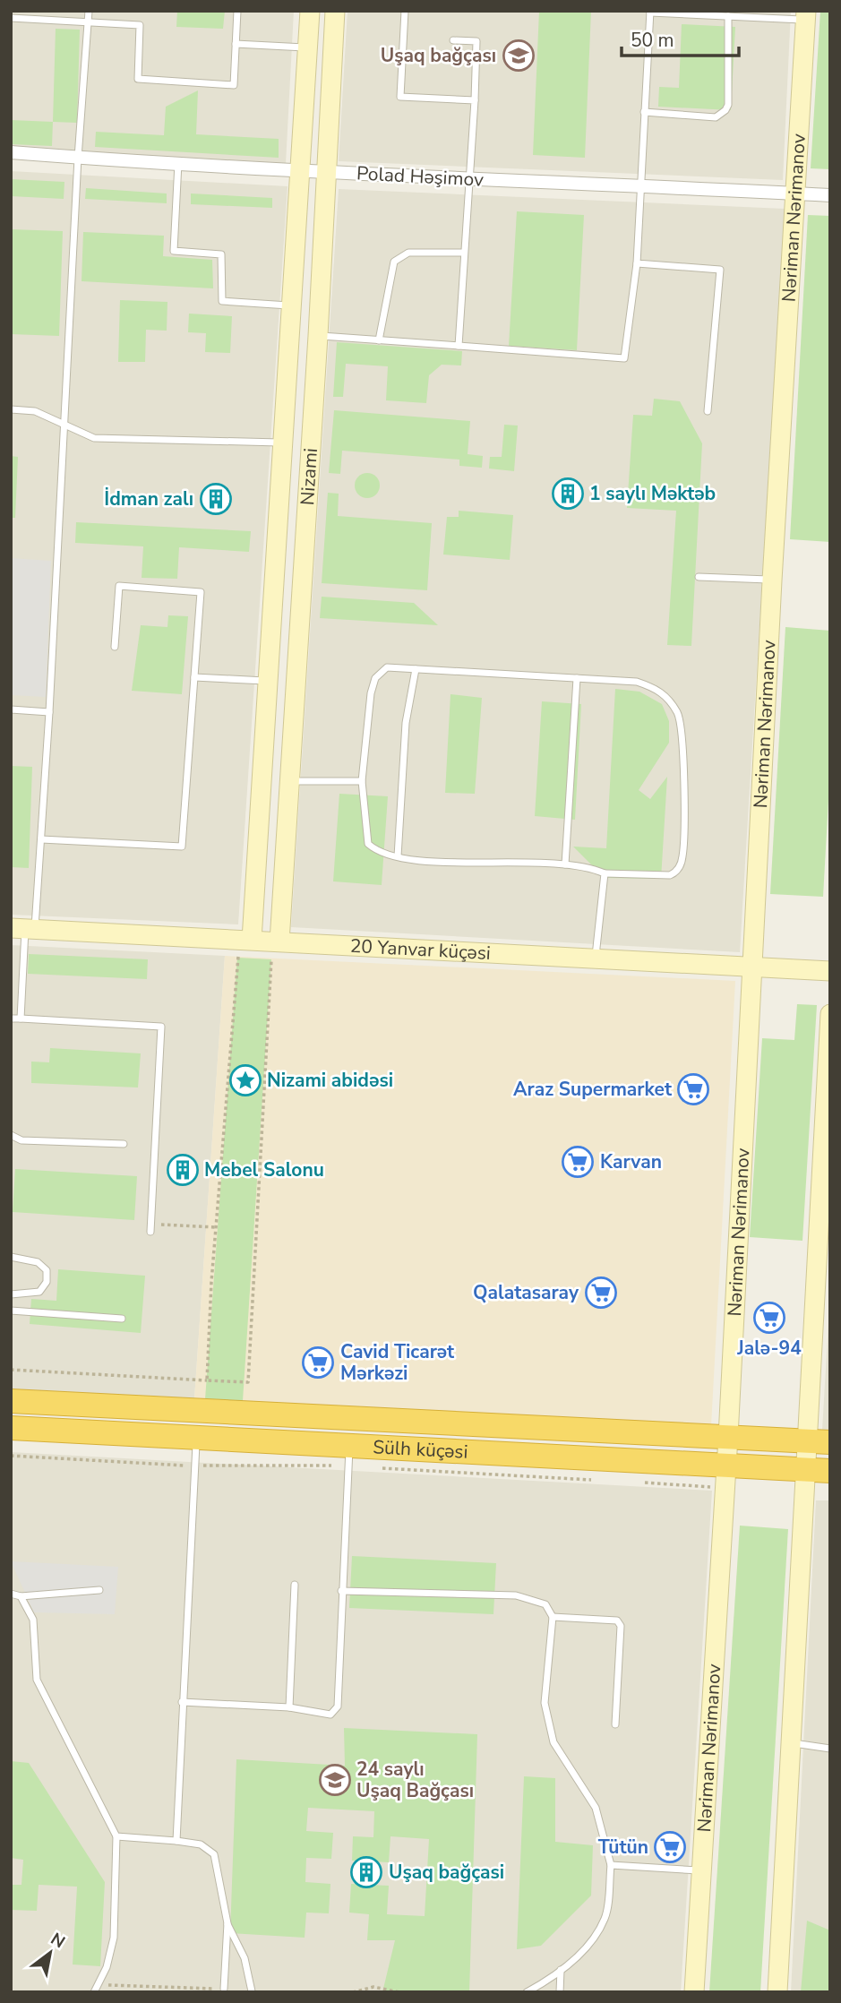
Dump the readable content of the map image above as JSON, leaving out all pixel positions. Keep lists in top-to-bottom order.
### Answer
{
  "streets": {
    "highway": ["Sülh küçəsi"],
    "main road": ["Nəriman Nərimanov", "Nizami", "20 Yanvar küçəsi"],
    "street": ["Polad Həşimov"]
  },
  "crossings": [
    ["Polad Həşimov", "Nəriman Nərimanov"],
    ["Polad Həşimov", "Nizami"],
    ["Nəriman Nərimanov", "20 Yanvar küçəsi"],
    ["Nəriman Nərimanov", "Sülh küçəsi"],
    ["Nizami", "20 Yanvar küçəsi"]
  ],
  "places": {
    "school or university": ["Uşaq bağçası", "24 saylı Uşaq Bağçası"],
    "building": [
      "1 saylı Məktəb",
      "İdman zalı",
      "Mebel Salonu",
      "Uşaq bağçasi"
    ],
    "place": ["Nizami abidәsi"],
    "supermarket": [
      "Araz Supermarket",
      "Karvan",
      "Qalatasaray",
      "Jalə-94",
      "Cavid Ticarət Mərkəzi",
      "Tütün"
    ]
  },
  "scale_bar": "50 m",
  "north": "top right"
}
